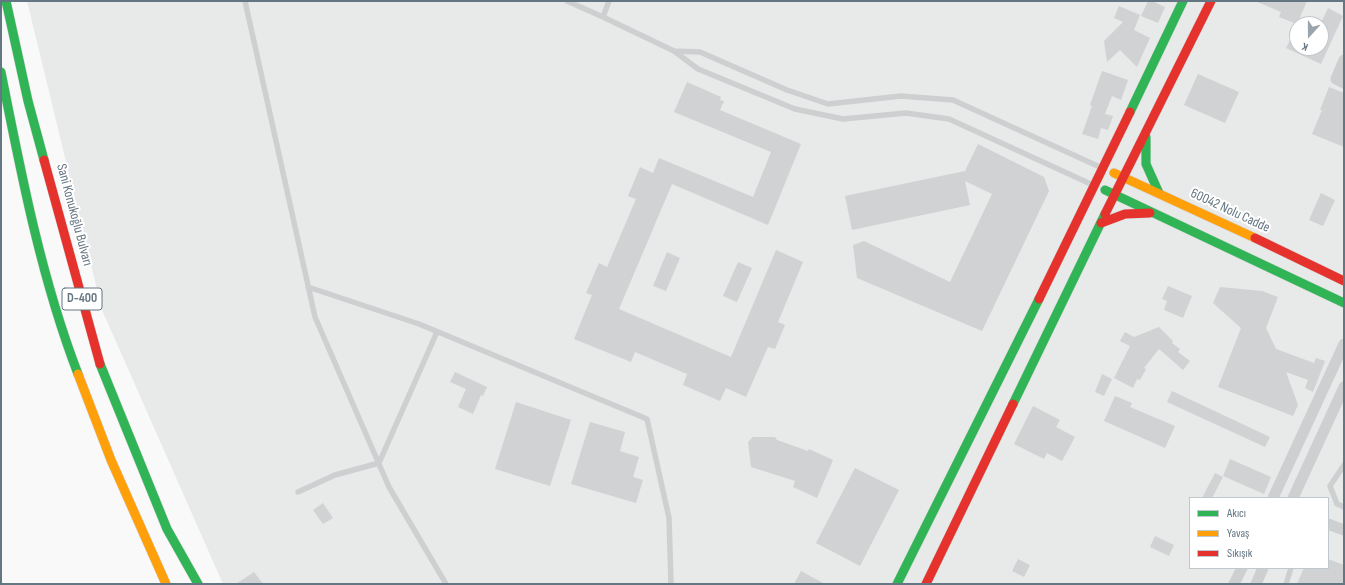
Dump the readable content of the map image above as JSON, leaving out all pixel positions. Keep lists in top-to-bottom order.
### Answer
{
  "streets": {
    "main road": ["60042 Nolu Cadde", "Sani Konukoğlu Bulvarı", "D-400"]
  },
  "legend": ["Akıcı", "Yavaş", "Sıkışık"],
  "north": "bottom"
}
